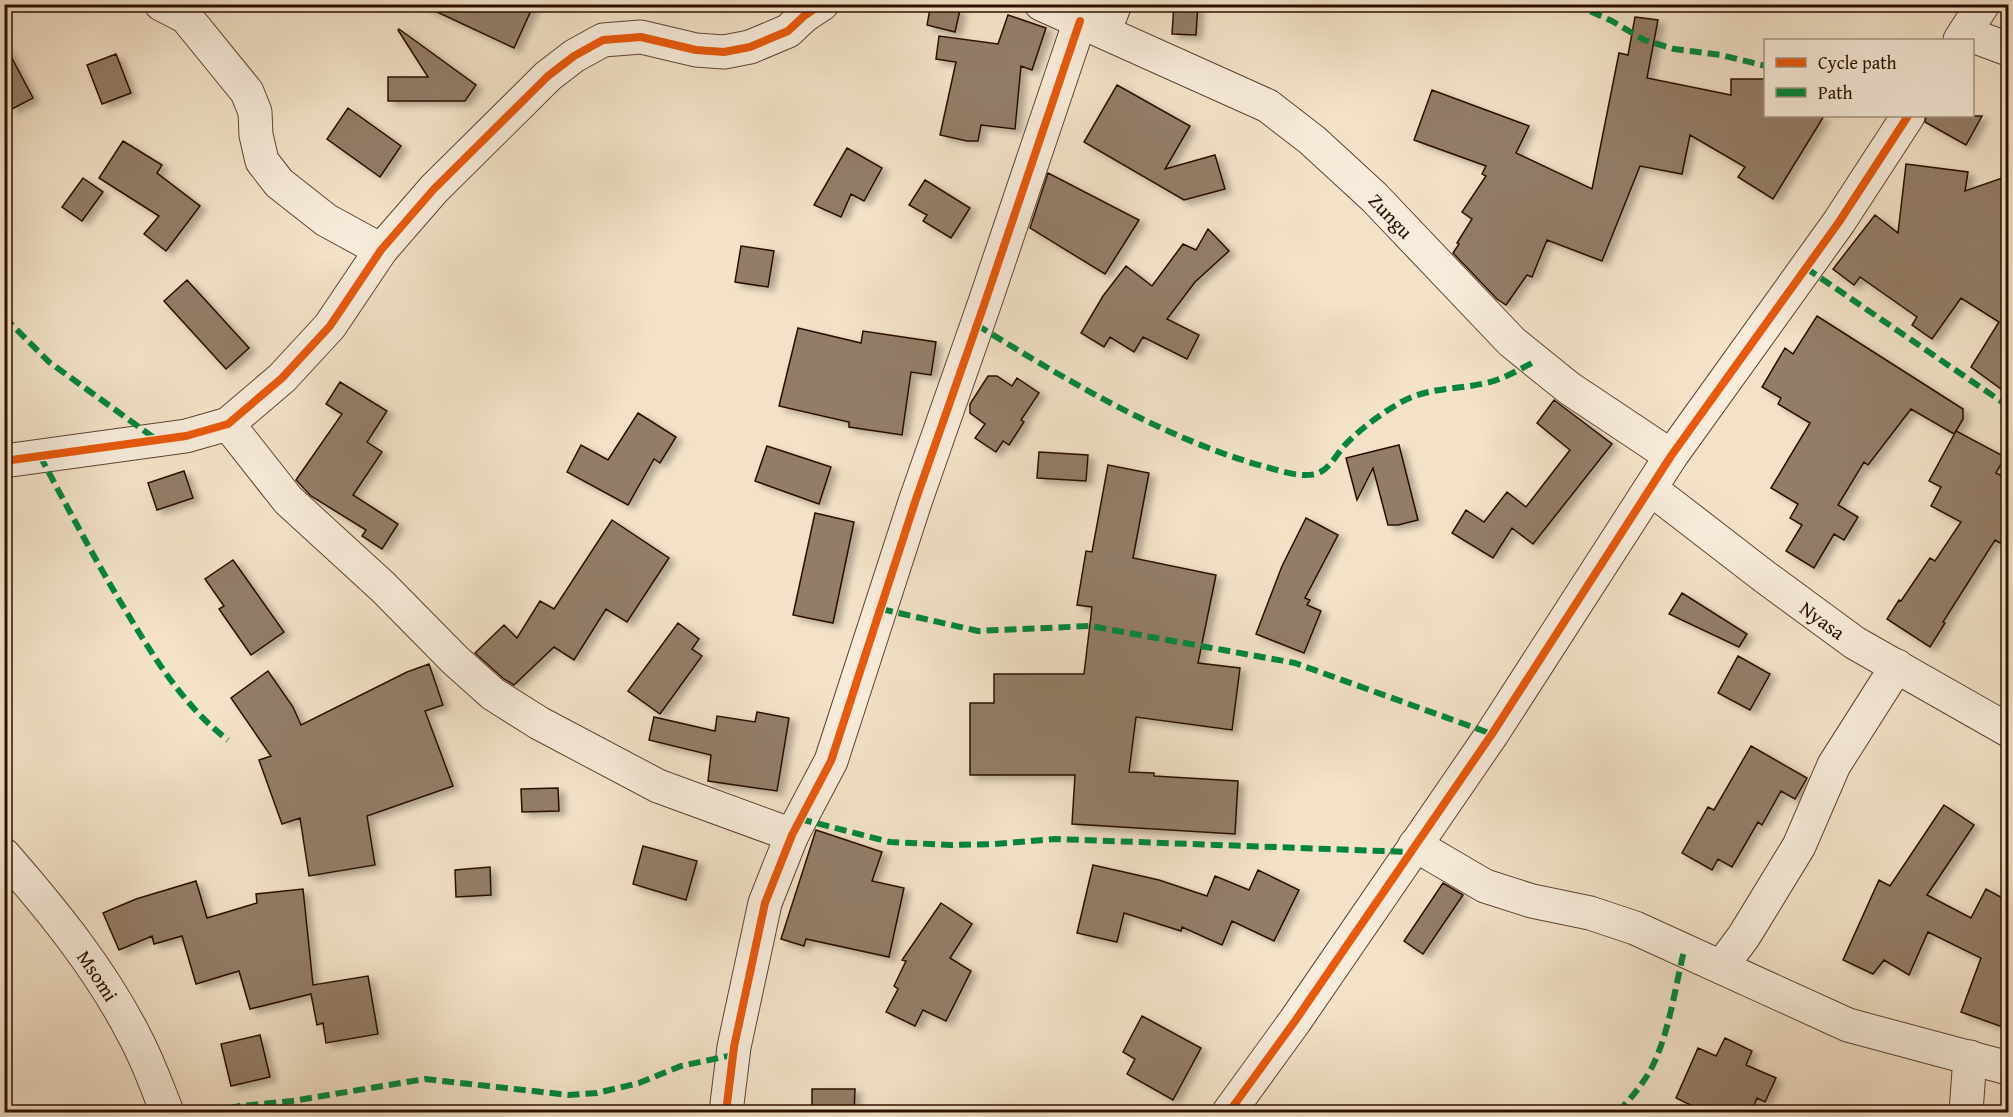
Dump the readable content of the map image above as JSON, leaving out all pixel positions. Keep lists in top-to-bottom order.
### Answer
{
  "streets": {
    "street": ["Zungu", "Nyasa", "Msomi"]
  },
  "legend": ["Cycle path", "Path"]
}
